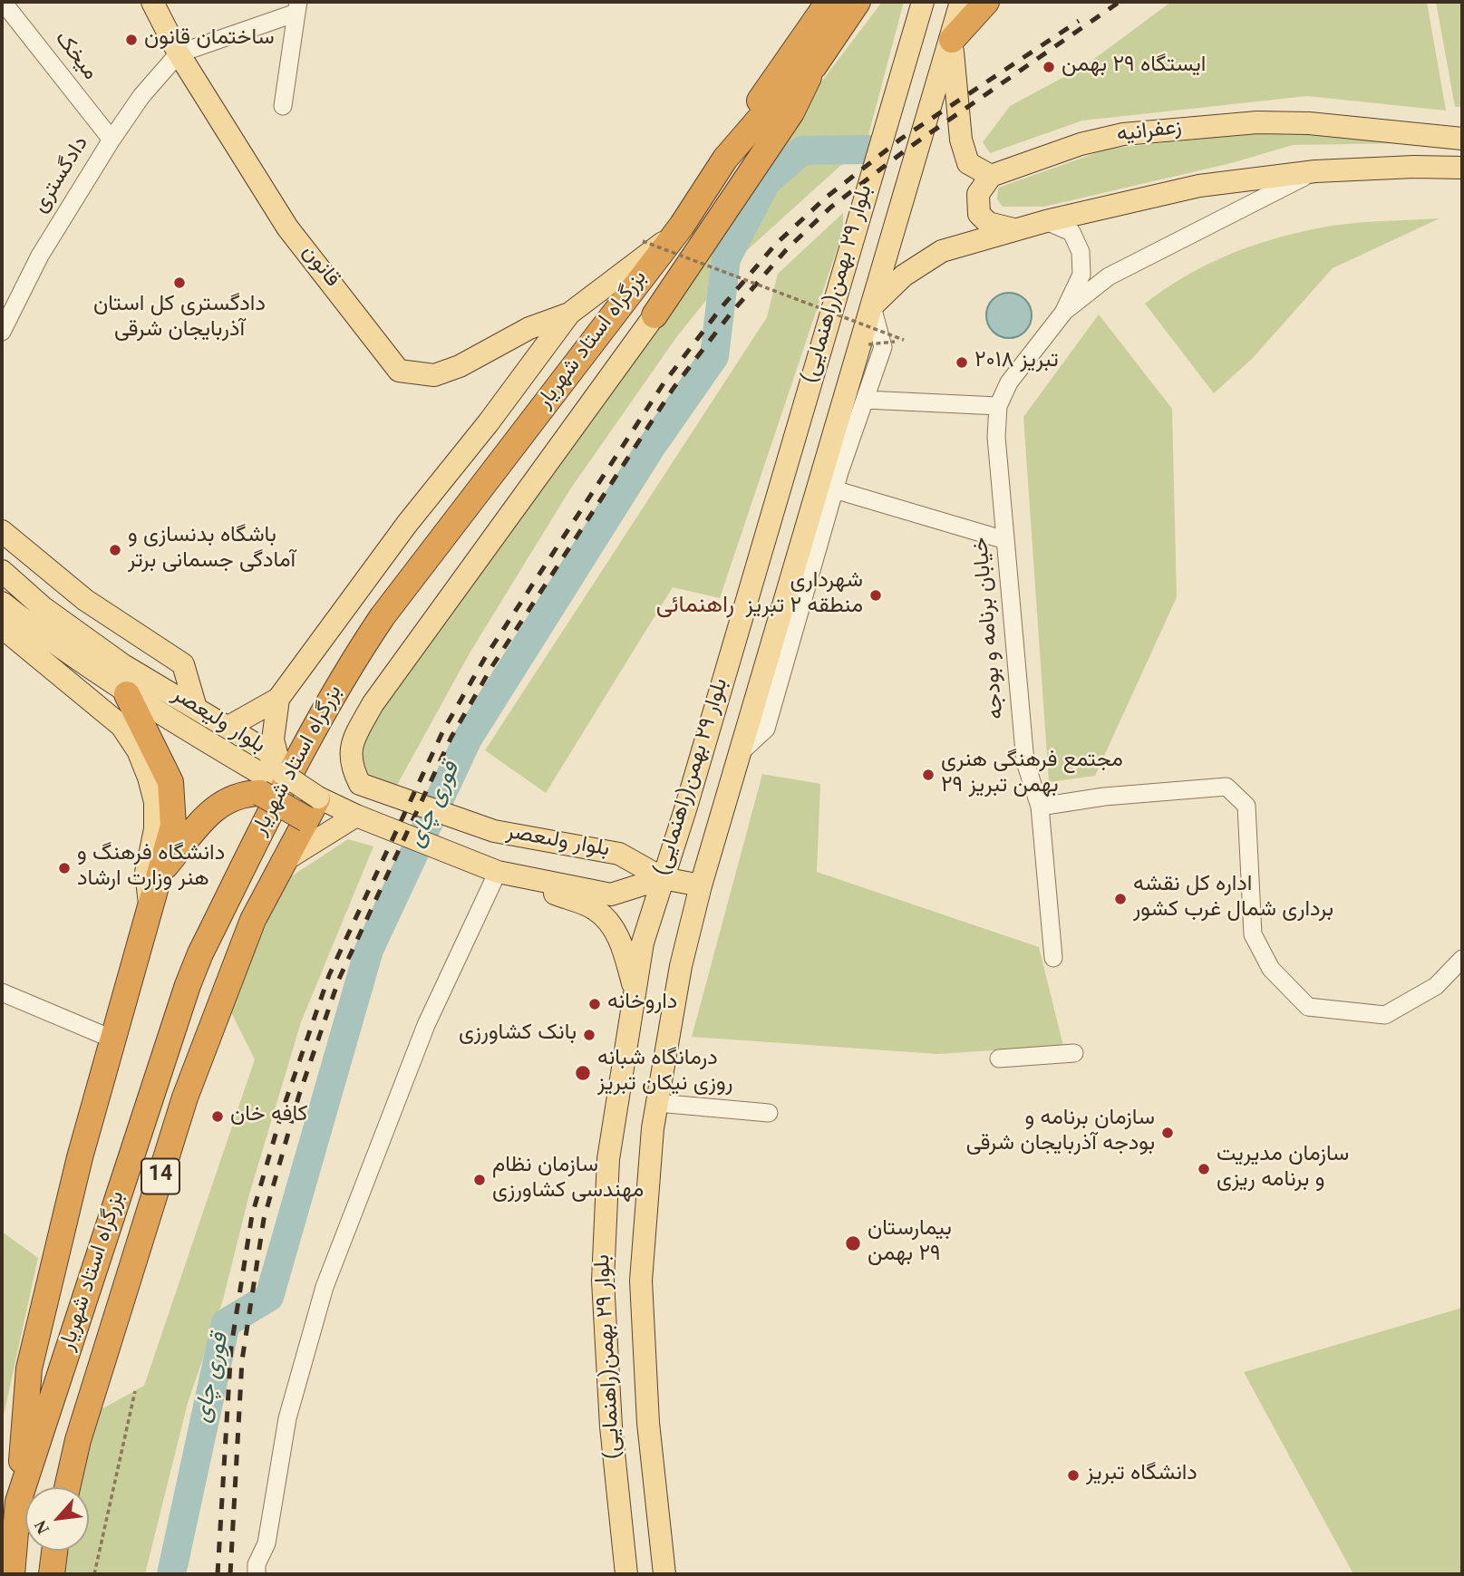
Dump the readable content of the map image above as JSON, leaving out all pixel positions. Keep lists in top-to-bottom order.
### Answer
{
  "streets": {
    "highway": ["بزرگراه استاد شهریار", "14"],
    "main road": [
      "زعفرانیه",
      "قانون",
      "بلوار ٢٩ بهمن(راهنمایی)",
      "بلوار ولیعصر",
      "بلوار ولىعصر"
    ],
    "street": ["میخک", "دادگستری", "خیابان برنامه و بودجه"]
  },
  "crossings": [
    ["میخک", "دادگستری"],
    ["دادگستری", "قانون"],
    ["بلوار ٢٩ بهمن(راهنمایی)", "بلوار ولىعصر"],
    ["بزرگراه استاد شهریار", "بلوار ولىعصر"],
    ["بلوار ولیعصر", "بلوار ولىعصر"]
  ],
  "districts": ["راهنمائی"],
  "water": ["قوری چای"],
  "places": [
    "ساختمان قانون",
    "ایستگاه ۲۹ بهمن",
    "دادگستری کل استان آذربایجان شرقی",
    "تبریز ۲۰۱۸",
    "باشگاه بدنسازی و آمادگی جسمانی برتر",
    "شهرداری منطقه ۲ تبریز",
    "مجتمع فرهنگی هنری ۲۹ بهمن تبریز",
    "دانشگاه فرهنگ و هنر وزارت ارشاد",
    "اداره کل نقشه برداری شمال غرب کشور",
    "داروخانه",
    "بانک کشاورزی",
    "درمانگاه شبانه روزی نیکان تبریز",
    "کافه خان",
    "سازمان برنامه و بودجه آذربایجان شرقی",
    "سازمان مدیریت و برنامه ریزی",
    "سازمان نظام مهندسی کشاورزی",
    "بیمارستان ٢٩ بهمن",
    "دانشگاه تبریز"
  ],
  "north": "bottom left"
}
